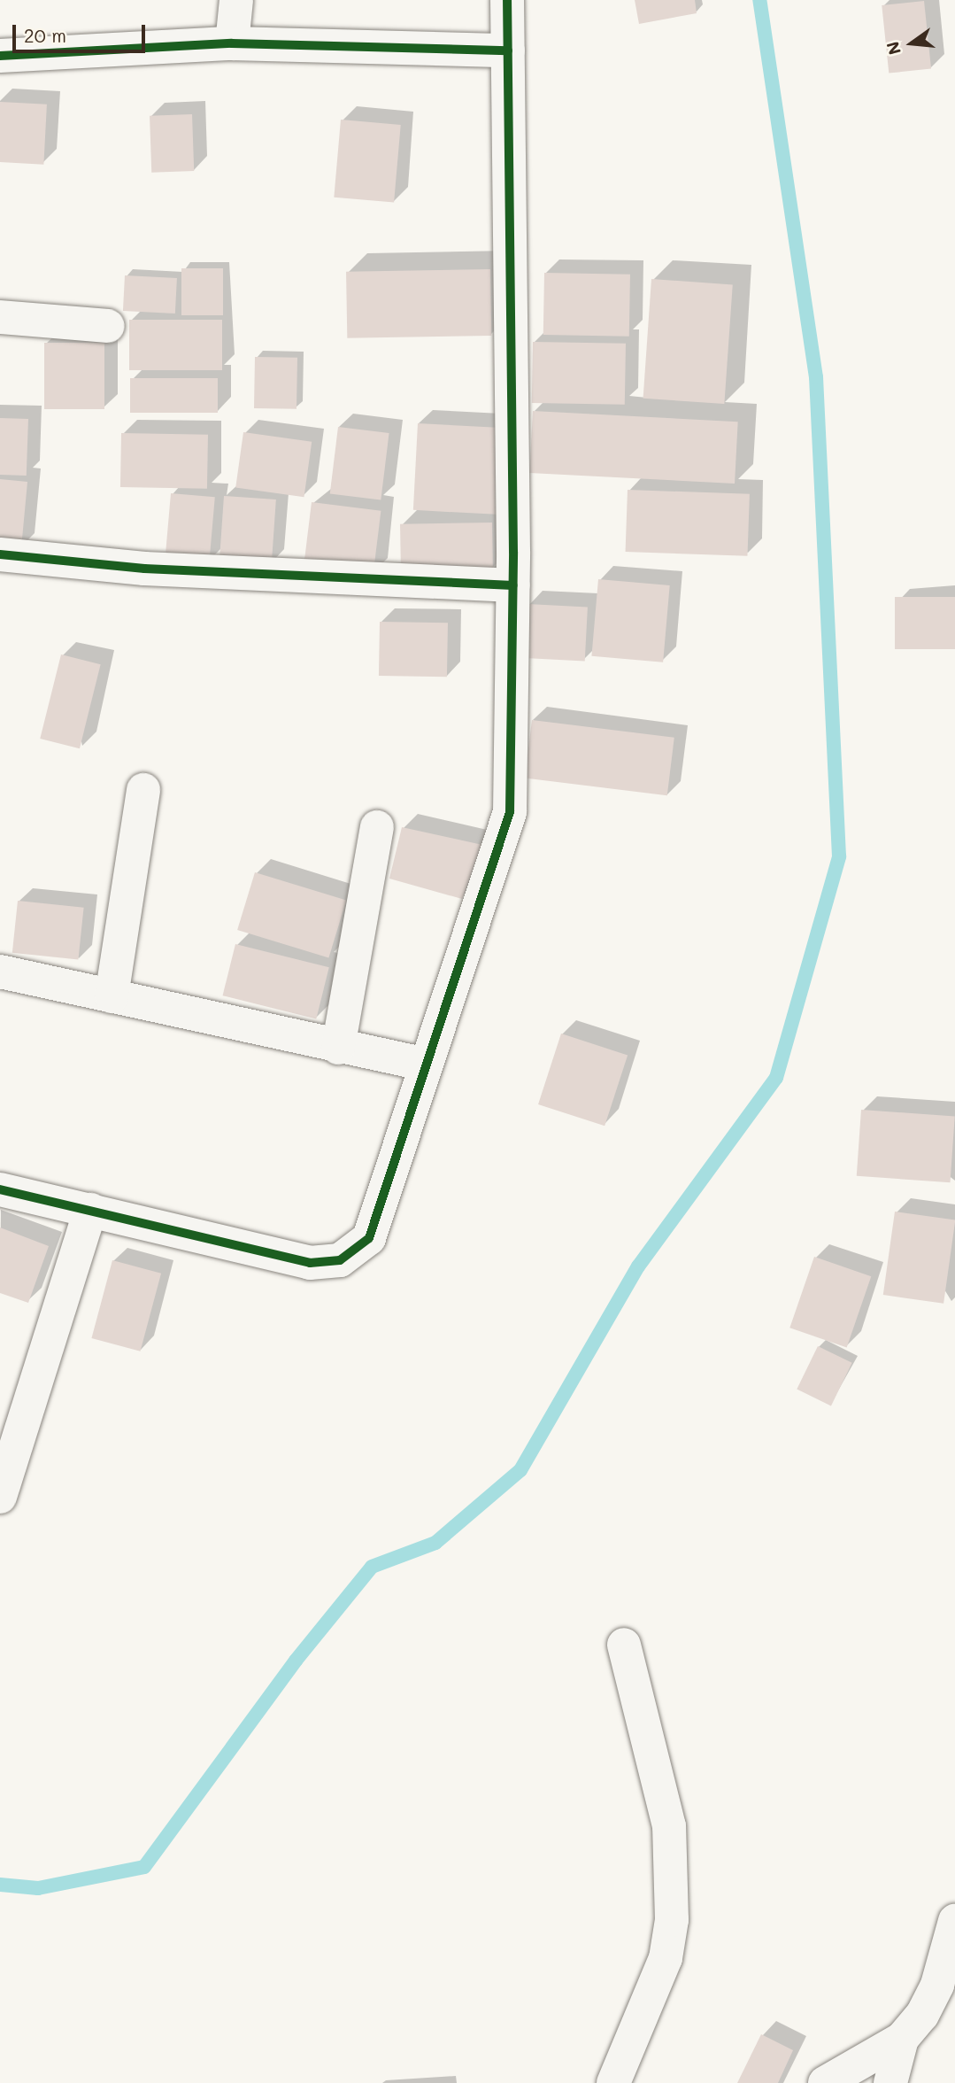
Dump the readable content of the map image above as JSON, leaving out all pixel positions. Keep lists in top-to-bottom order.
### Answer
{
  "scale_bar": "20 m",
  "north": "left"
}
